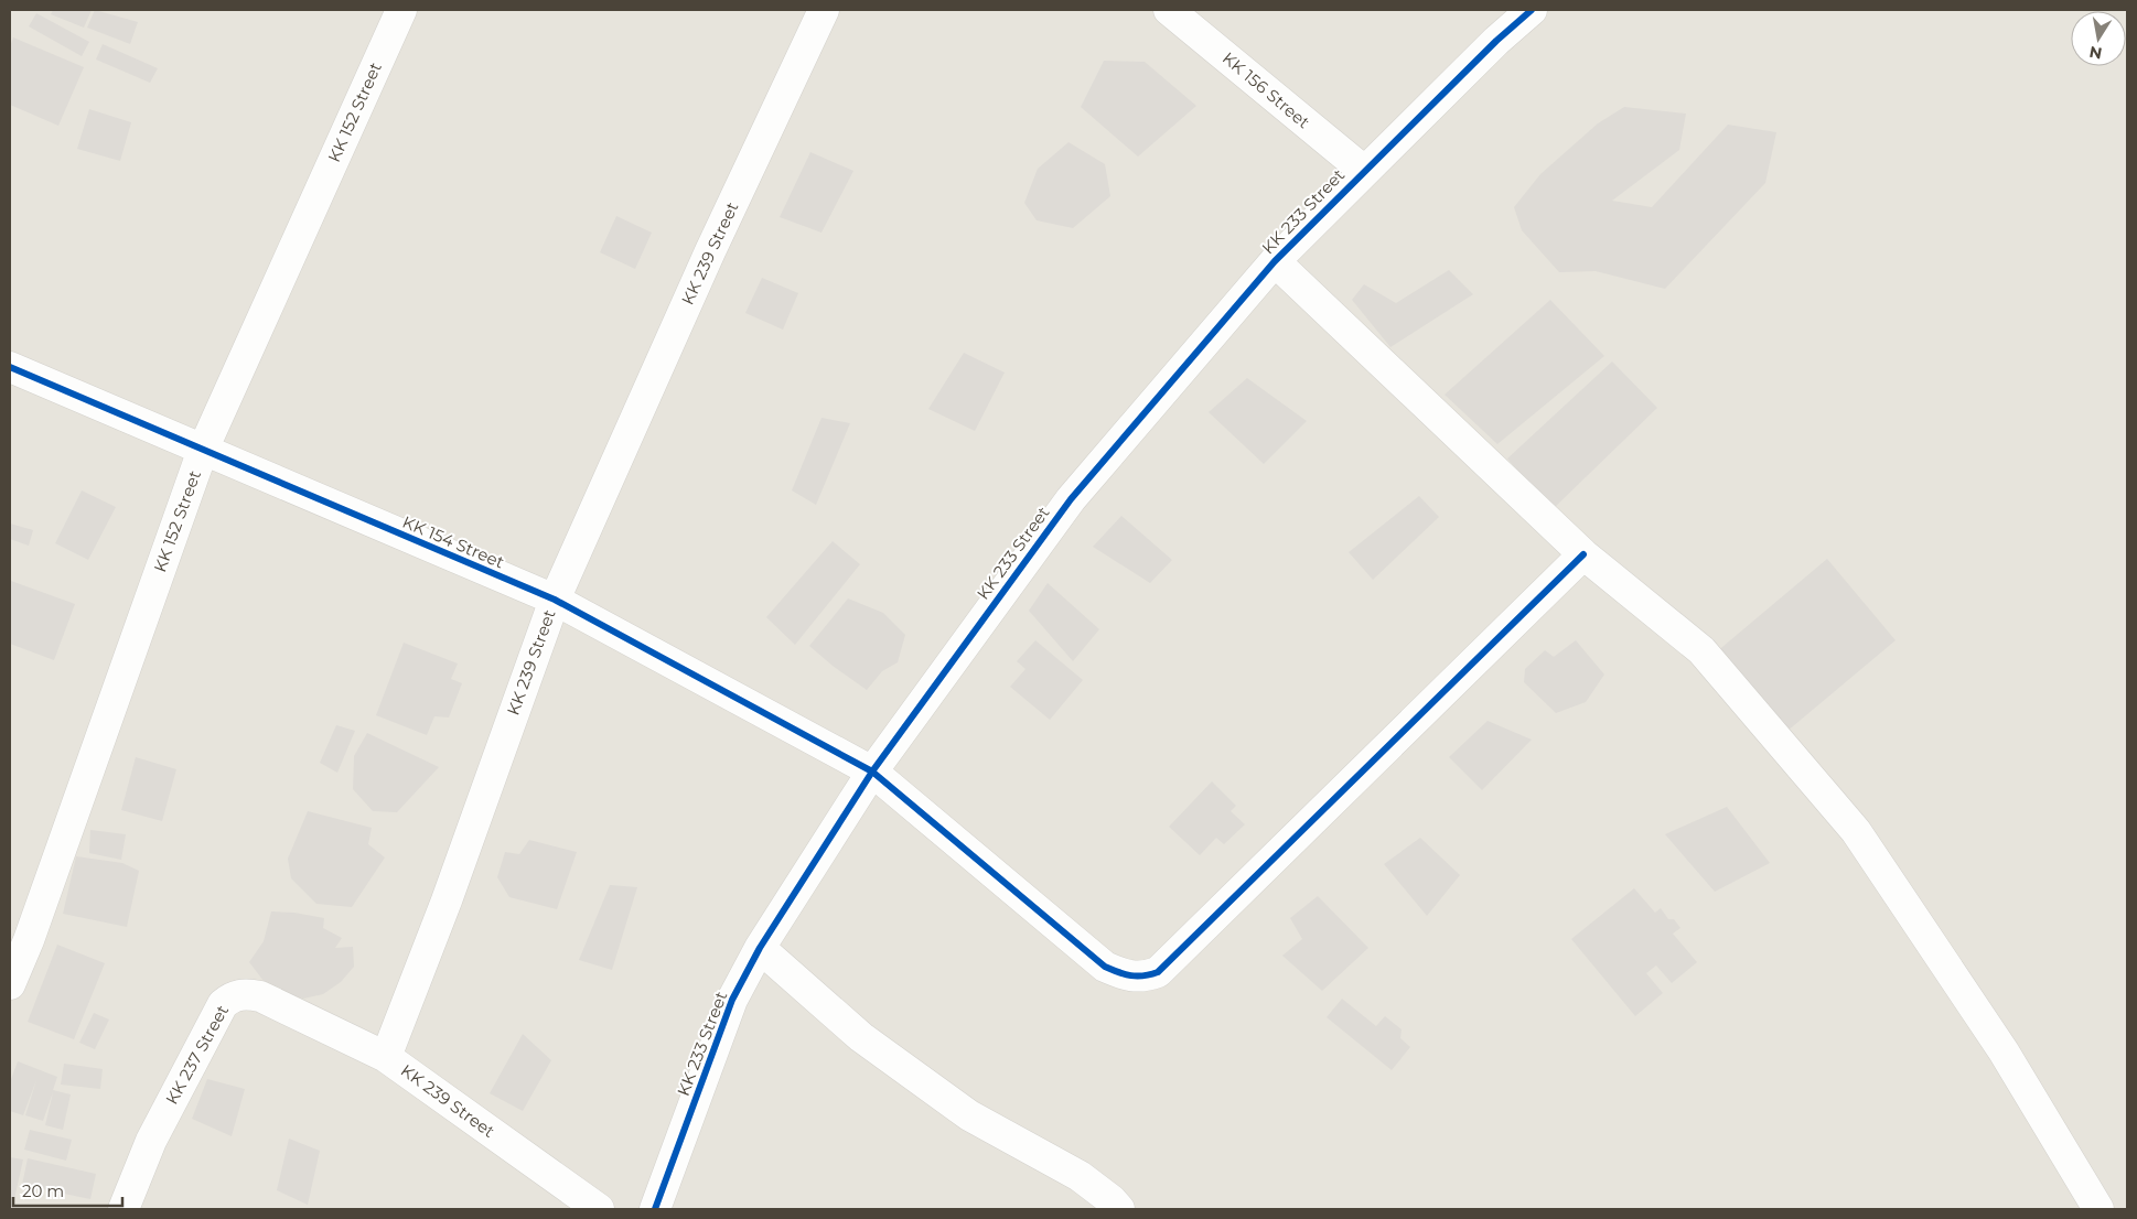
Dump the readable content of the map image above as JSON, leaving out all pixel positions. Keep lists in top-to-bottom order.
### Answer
{
  "streets": {
    "street": [
      "KK 156 Street",
      "KK 152 Street",
      "KK 233 Street",
      "KK 239 Street",
      "KK 154 Street",
      "KK 237 Street"
    ]
  },
  "crossings": [
    ["KK 156 Street", "KK 233 Street"],
    ["KK 152 Street", "KK 154 Street"],
    ["KK 233 Street", "KK 154 Street"],
    ["KK 239 Street", "KK 154 Street"],
    ["KK 239 Street", "KK 237 Street"]
  ],
  "scale_bar": "20 m",
  "north": "bottom"
}
